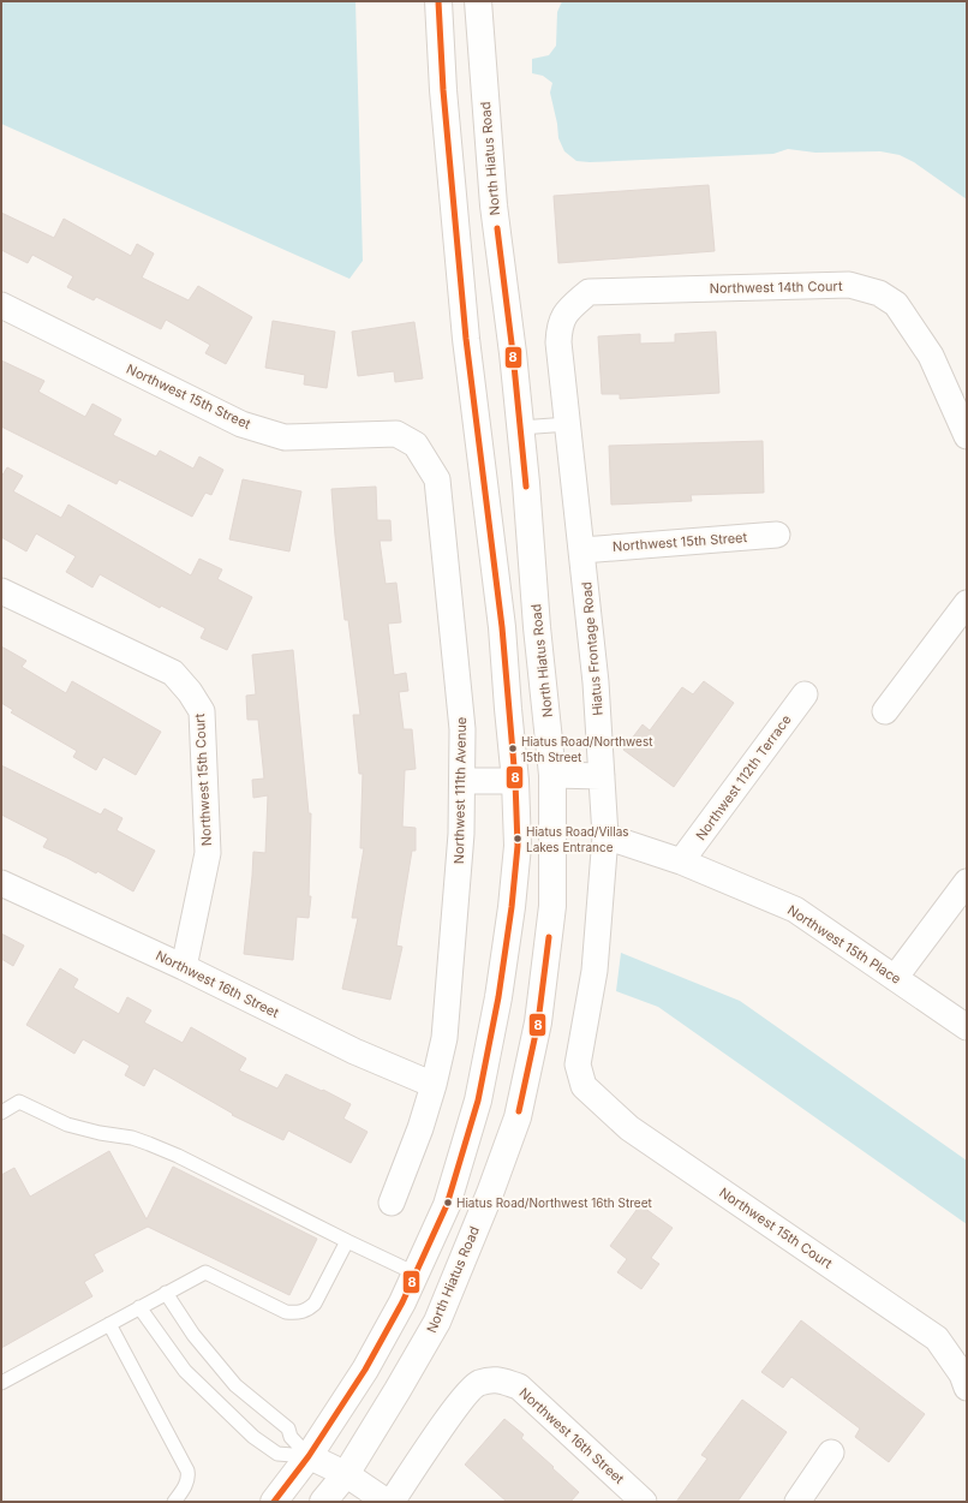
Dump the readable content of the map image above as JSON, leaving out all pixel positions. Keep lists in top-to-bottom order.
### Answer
{
  "streets": {
    "main road": ["North Hiatus Road"],
    "street": [
      "Northwest 14th Court",
      "Northwest 15th Street",
      "Hiatus Frontage Road",
      "Northwest 112th Terrace",
      "Northwest 15th Court",
      "Northwest 111th Avenue",
      "Northwest 15th Place",
      "Northwest 16th Street"
    ]
  },
  "crossings": [
    ["Northwest 14th Court", "Hiatus Frontage Road"],
    ["Northwest 15th Street", "Hiatus Frontage Road"],
    ["Northwest 15th Street", "Northwest 111th Avenue"],
    ["Hiatus Frontage Road", "Northwest 15th Court"],
    ["Hiatus Frontage Road", "Northwest 15th Place"],
    ["Northwest 112th Terrace", "Northwest 15th Place"],
    ["Northwest 15th Court", "Northwest 16th Street"],
    ["Northwest 111th Avenue", "Northwest 16th Street"]
  ],
  "places": ["Hiatus Road/Northwest 15th Street", "Hiatus Road/Villas Lakes Entrance", "Hiatus Road/Northwest 16th Street"],
  "lines": ["transit line 8"]
}
